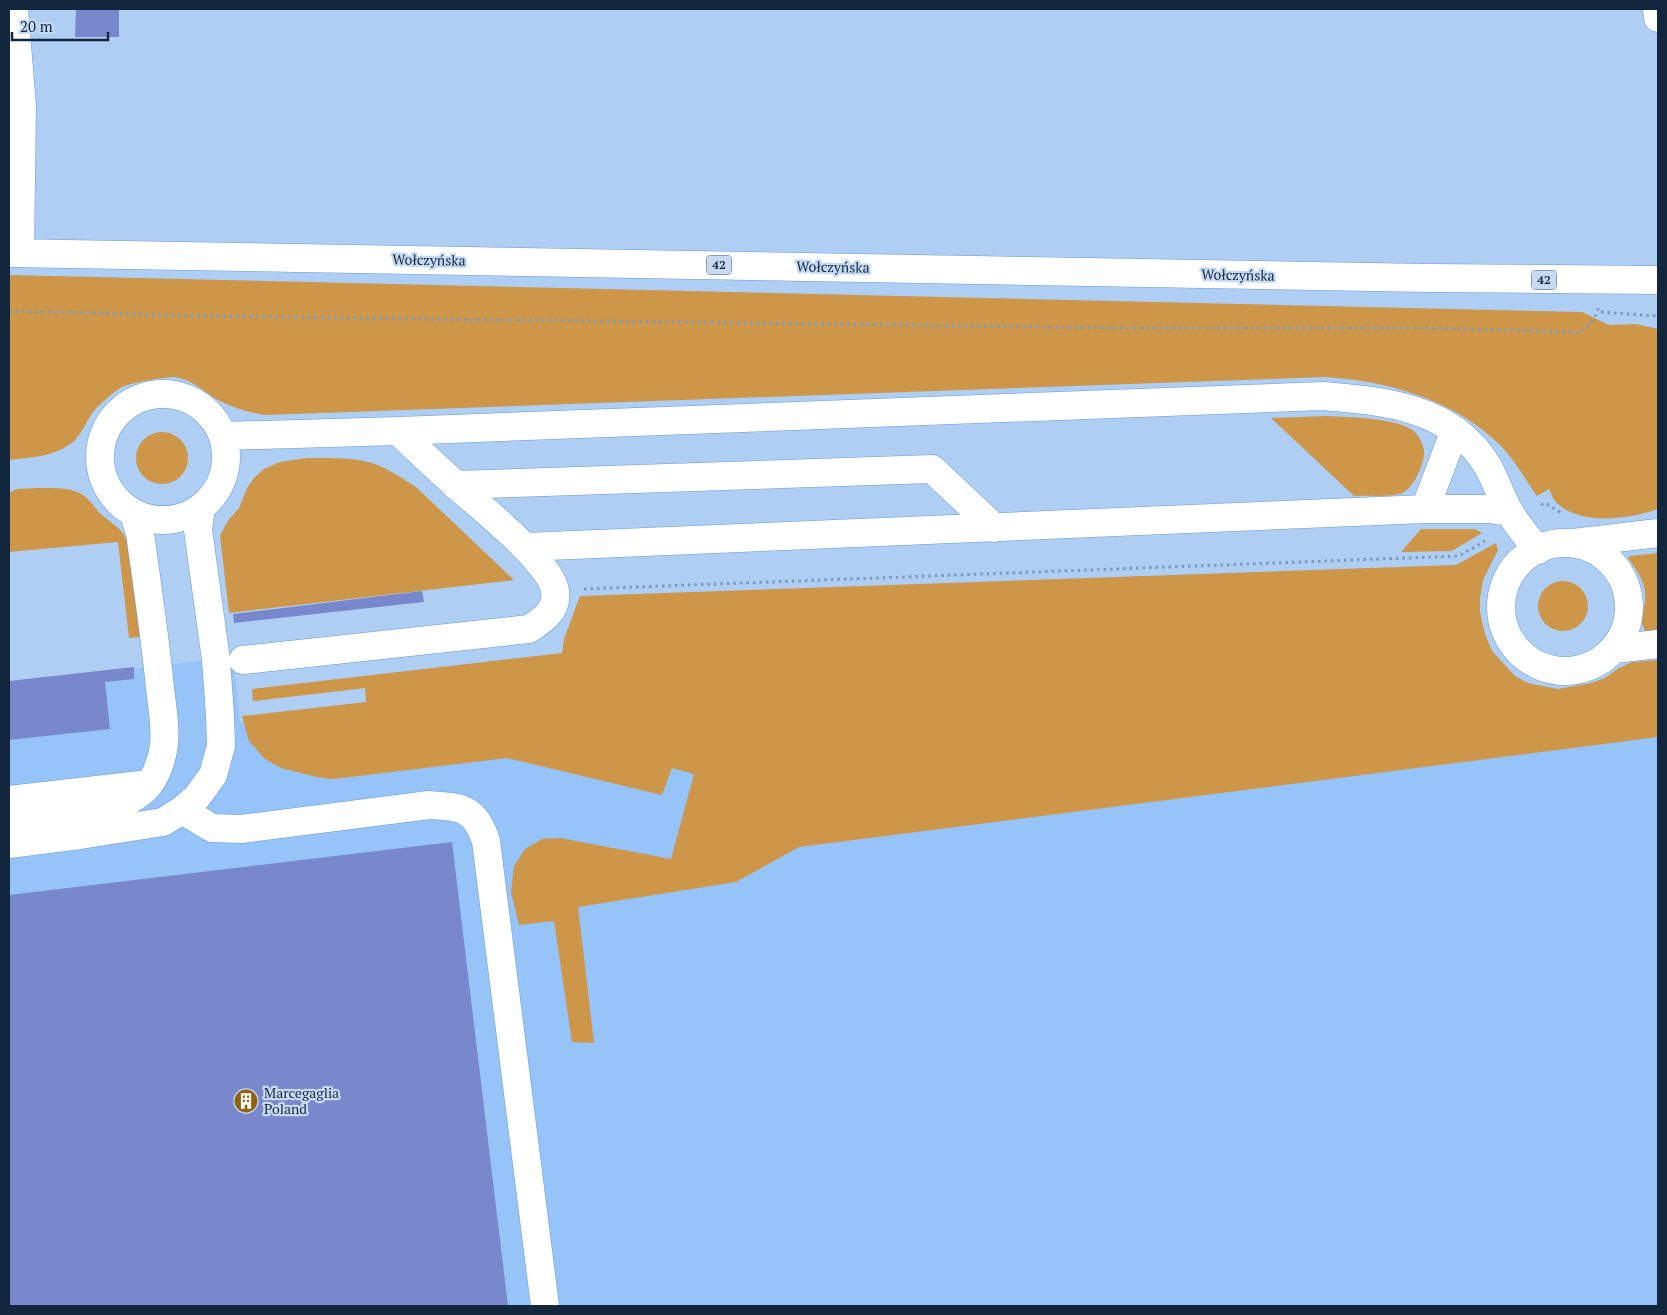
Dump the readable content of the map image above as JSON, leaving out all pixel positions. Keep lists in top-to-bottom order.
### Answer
{
  "streets": {
    "main road": ["Wołczyńska", "42"]
  },
  "places": {
    "building": ["Marcegaglia Poland"]
  },
  "scale_bar": "20 m"
}
